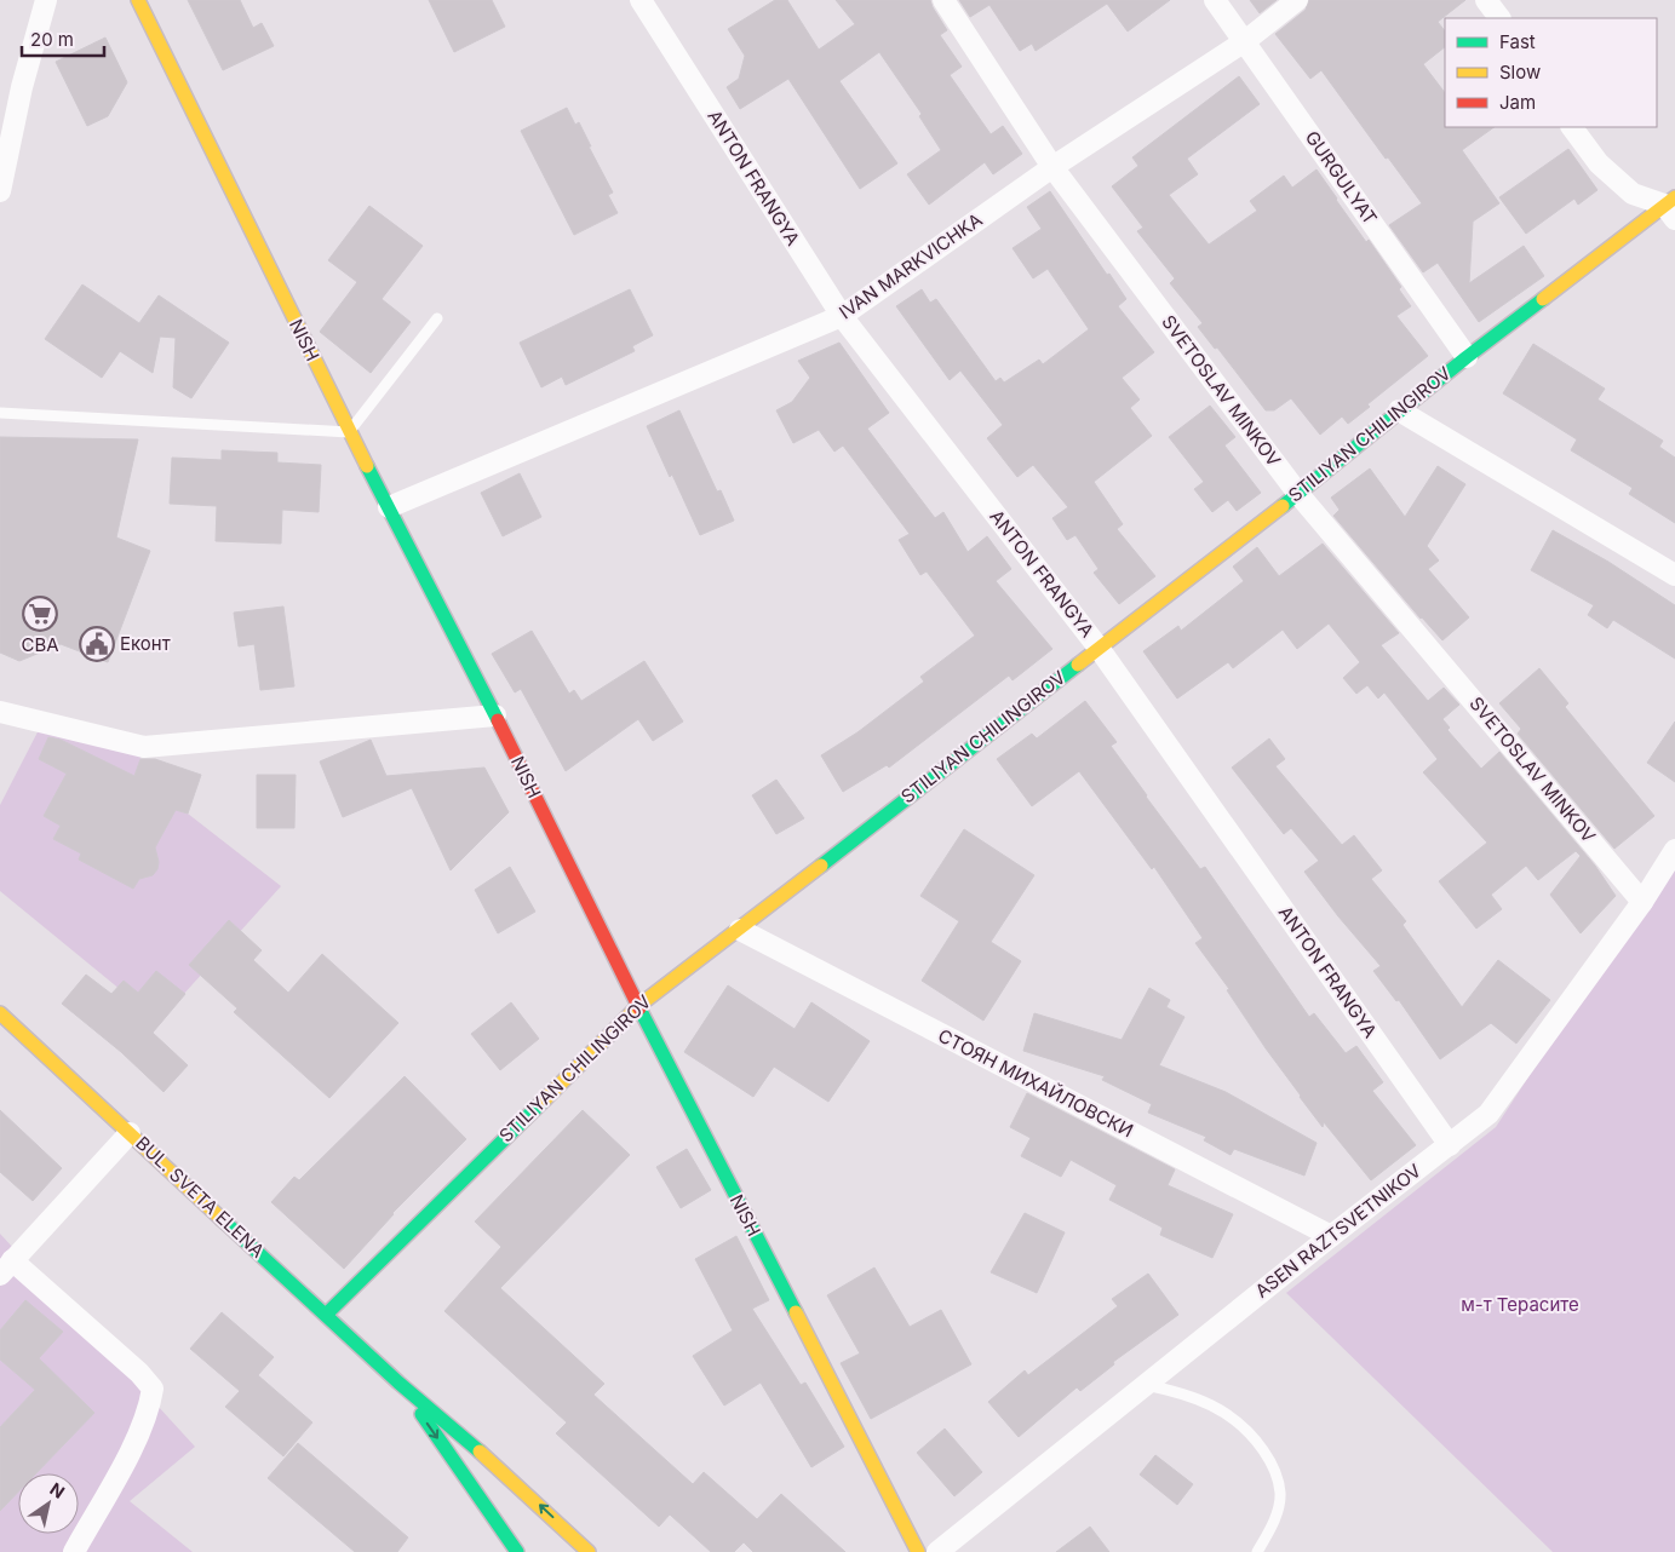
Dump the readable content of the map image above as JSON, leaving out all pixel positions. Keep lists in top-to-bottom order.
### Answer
{
  "streets": {
    "street": [
      "ANTON FRANGYA",
      "GURGULYAT",
      "IVAN MARKVICHKA",
      "NISH",
      "SVETOSLAV MINKOV",
      "STILIYAN CHILINGIROV",
      "СТОЯН МИХАЙЛОВСКИ",
      "BUL. SVETA ELENA",
      "ASEN RAZTSVETNIKOV"
    ]
  },
  "crossings": [
    ["ANTON FRANGYA", "IVAN MARKVICHKA"],
    ["ANTON FRANGYA", "STILIYAN CHILINGIROV"],
    ["ANTON FRANGYA", "ASEN RAZTSVETNIKOV"],
    ["GURGULYAT", "IVAN MARKVICHKA"],
    ["GURGULYAT", "STILIYAN CHILINGIROV"],
    ["IVAN MARKVICHKA", "NISH"],
    ["IVAN MARKVICHKA", "SVETOSLAV MINKOV"],
    ["NISH", "STILIYAN CHILINGIROV"],
    ["SVETOSLAV MINKOV", "STILIYAN CHILINGIROV"],
    ["SVETOSLAV MINKOV", "ASEN RAZTSVETNIKOV"],
    ["STILIYAN CHILINGIROV", "СТОЯН МИХАЙЛОВСКИ"],
    ["STILIYAN CHILINGIROV", "BUL. SVETA ELENA"],
    ["СТОЯН МИХАЙЛОВСКИ", "ASEN RAZTSVETNIKOV"]
  ],
  "parks": ["м-т Терасите"],
  "places": {
    "supermarket": ["CBA"],
    "public building": ["Еконт"]
  },
  "legend": ["Fast", "Slow", "Jam"],
  "scale_bar": "20 m",
  "north": "top right"
}
